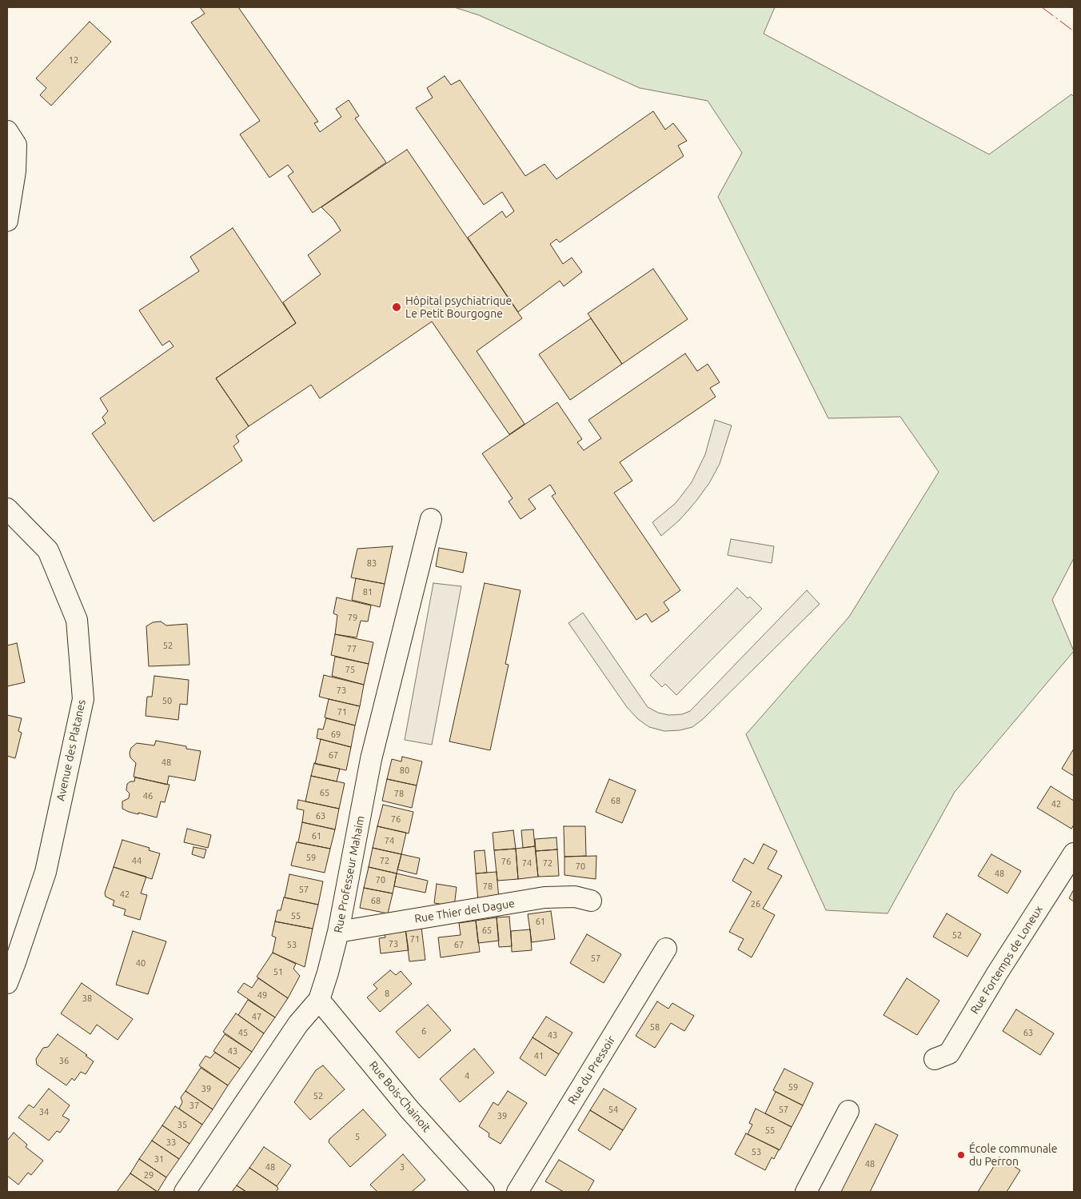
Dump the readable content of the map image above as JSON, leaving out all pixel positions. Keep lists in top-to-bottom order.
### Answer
{
  "streets": {
    "street": [
      "Avenue des Platanes",
      "Rue Professeur Mahaim",
      "Rue Thier del Dague",
      "Rue Fortemps de Loneux",
      "Rue du Pressoir",
      "Rue Bois-Chainoit"
    ]
  },
  "crossings": [
    ["Rue Professeur Mahaim", "Rue Thier del Dague"],
    ["Rue Professeur Mahaim", "Rue Bois-Chainoit"]
  ],
  "places": ["Hôpital psychiatrique Le Petit Bourgogne", "École communale du Perron"],
  "house_numbers": [
    "12",
    "83",
    "81",
    "79",
    "52",
    "77",
    "75",
    "73",
    "50",
    "71",
    "69",
    "67",
    "48",
    "80",
    "65",
    "78",
    "46",
    "68",
    "42",
    "63",
    "76",
    "61",
    "74",
    "59",
    "44",
    "72",
    "76",
    "74",
    "72",
    "70",
    "48",
    "70",
    "78",
    "57",
    "42",
    "68",
    "26",
    "55",
    "61",
    "65",
    "52",
    "71",
    "73",
    "53",
    "67",
    "57",
    "40",
    "51",
    "8",
    "49",
    "38",
    "47",
    "58",
    "6",
    "45",
    "63",
    "43",
    "43",
    "41",
    "36",
    "4",
    "59",
    "39",
    "52",
    "37",
    "54",
    "57",
    "34",
    "39",
    "35",
    "55",
    "5",
    "33",
    "53",
    "31",
    "48",
    "48",
    "3",
    "29"
  ]
}
